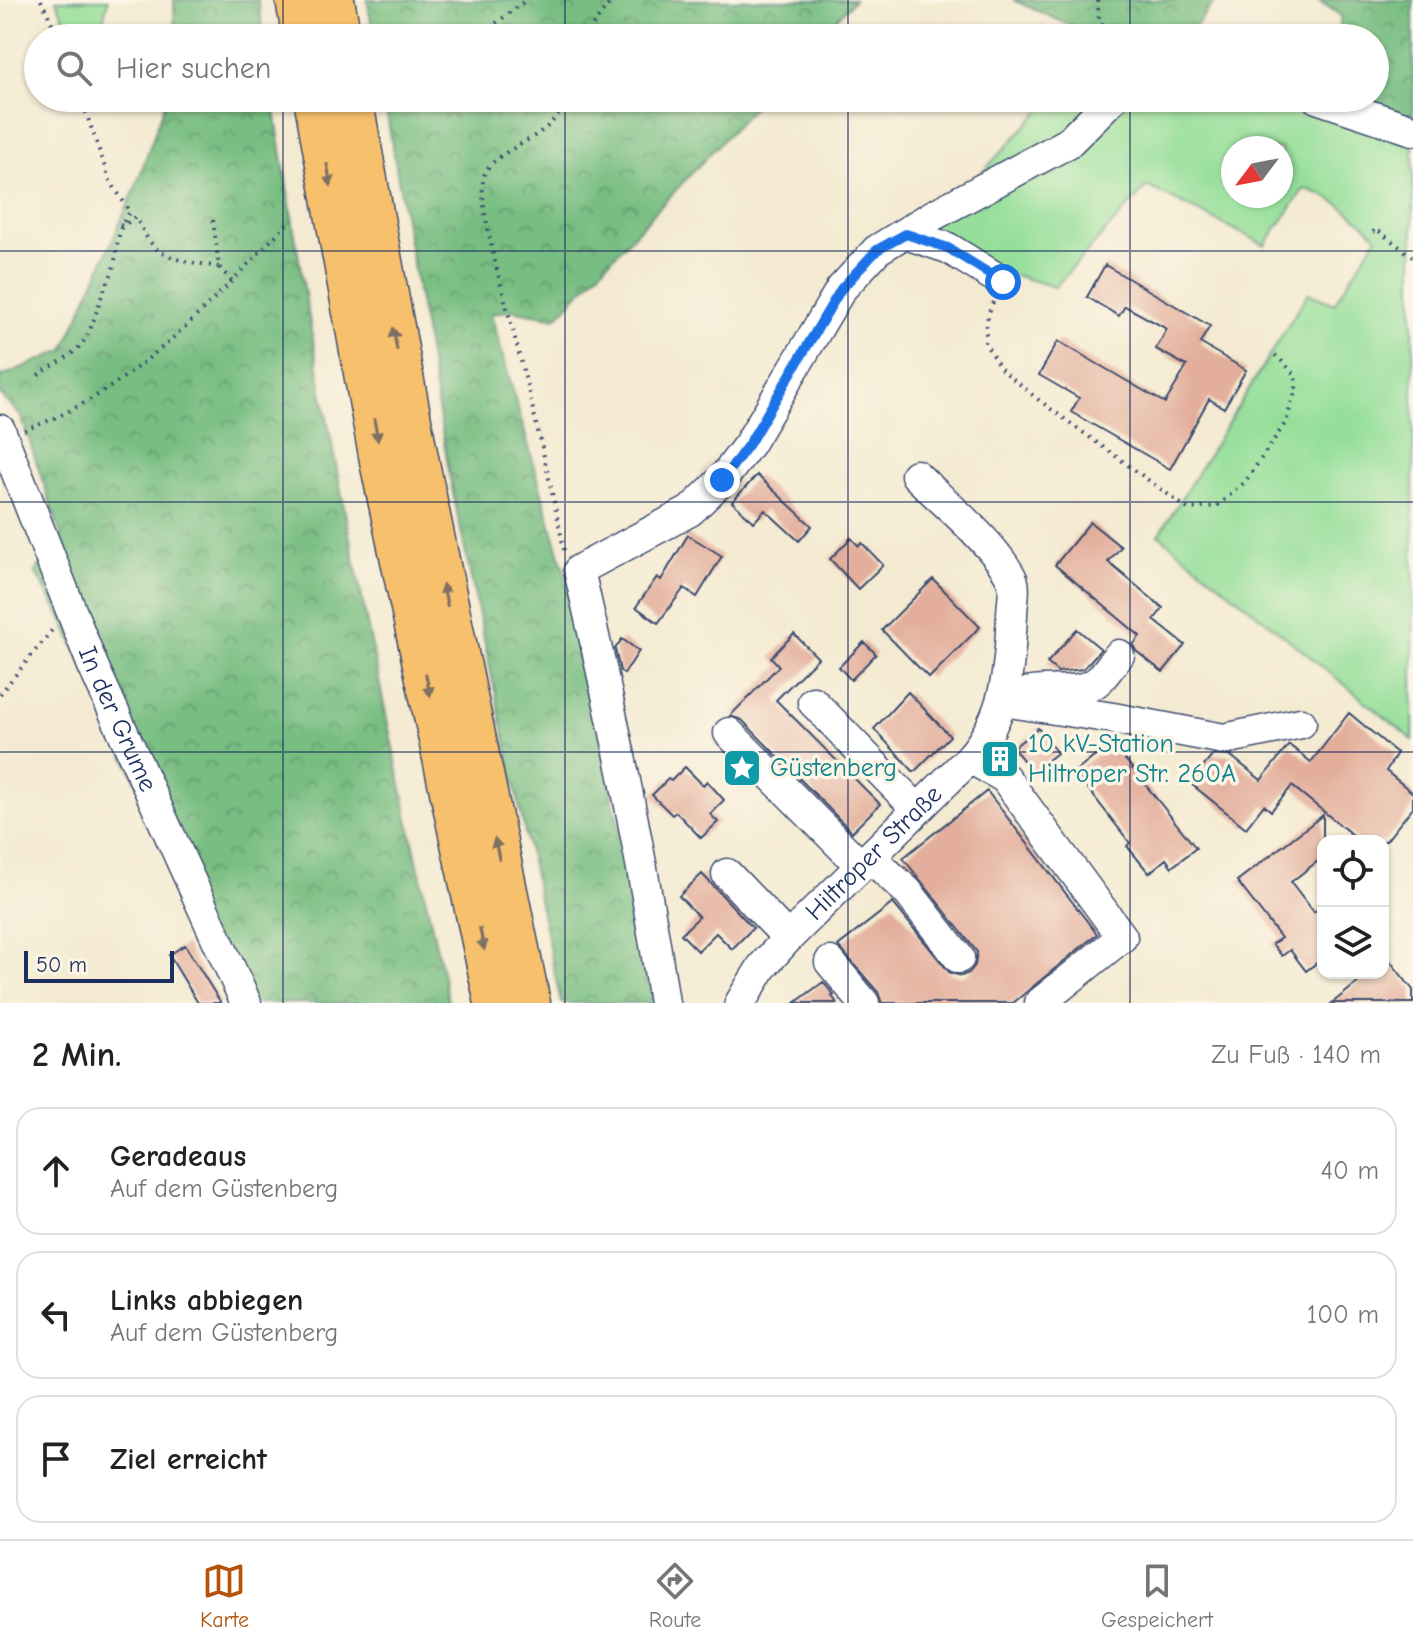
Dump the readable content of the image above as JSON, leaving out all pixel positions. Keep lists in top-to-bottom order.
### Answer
{
  "streets": {
    "street": ["In der Grume", "Hiltroper Straße"]
  },
  "places": {
    "building": ["10 kV-Station Hiltroper Str. 260A"],
    "place": ["Güstenberg"]
  },
  "scale_bar": "50 m",
  "north": "bottom left",
  "page": {
    "search": "Hier suchen",
    "scale": "50 m",
    "heading": ["2 Min.", "Zu Fuß · 140 m"],
    "list": [
      ["Geradeaus", "Auf dem Güstenberg", "40 m"],
      ["Links abbiegen", "Auf dem Güstenberg", "100 m"],
      "Ziel erreicht"
    ],
    "nav": ["Karte", "Route", "Gespeichert"]
  }
}
